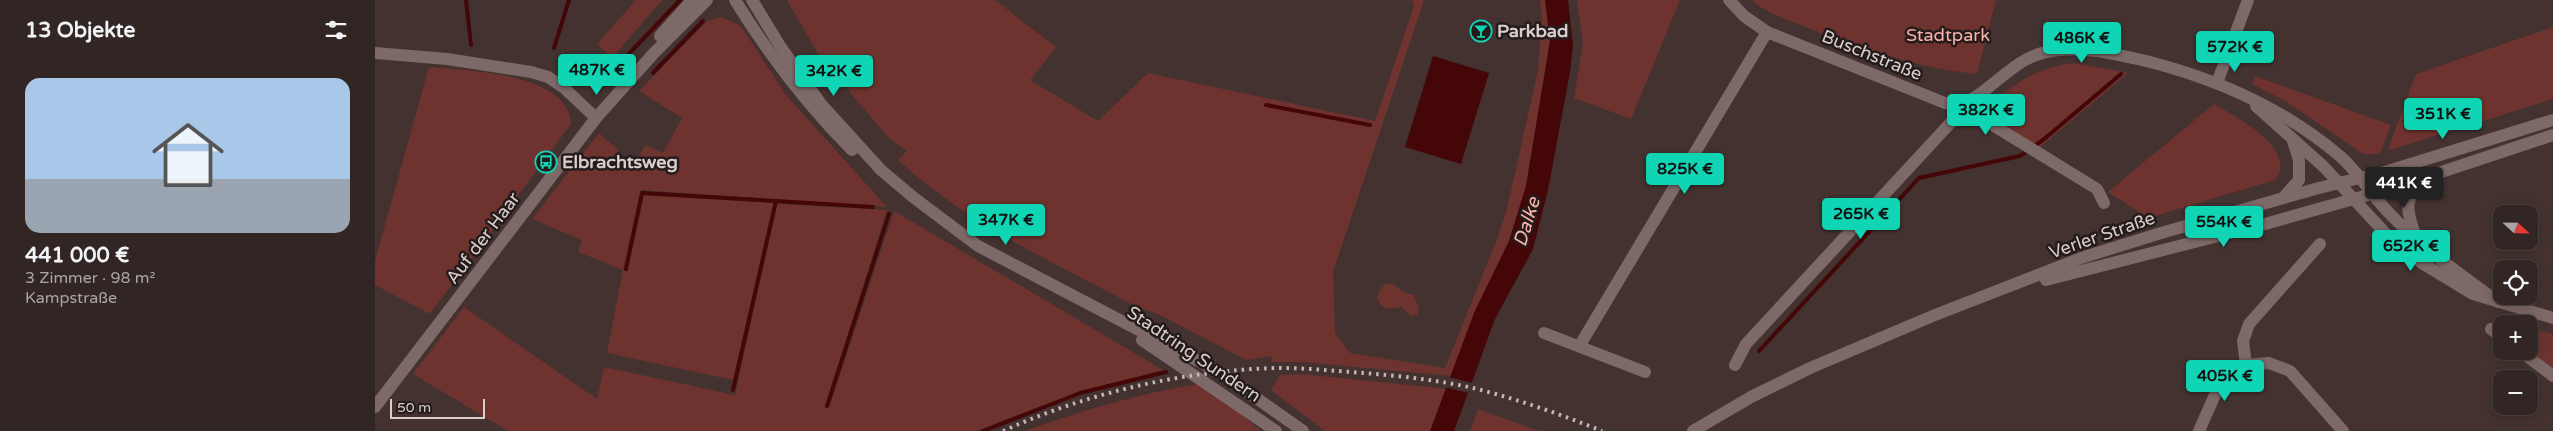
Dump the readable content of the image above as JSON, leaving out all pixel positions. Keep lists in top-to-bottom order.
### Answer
{
  "streets": {
    "street": [
      "Buschstraße",
      "Verler Straße",
      "Auf der Haar",
      "Stadtring Sundern"
    ]
  },
  "water": ["Dalke"],
  "parks": ["Stadtpark"],
  "places": {
    "bar": ["Parkbad"],
    "bus stop": ["Elbrachtsweg"]
  },
  "scale_bar": "50 m",
  "north": "right",
  "page": {
    "heading": "13 Objekte",
    "price": [
      "486K €",
      "572K €",
      "487K €",
      "342K €",
      "382K €",
      "351K €",
      "825K €",
      "441K €",
      "265K €",
      "347K €",
      "554K €",
      "652K €",
      "405K €"
    ],
    "list": [
      {
        "name": "441 000 €",
        "note": "3 Zimmer · 98 m² · Kampstraße"
      }
    ],
    "map_buttons": ["+", "−"],
    "scale": "50 m"
  }
}
